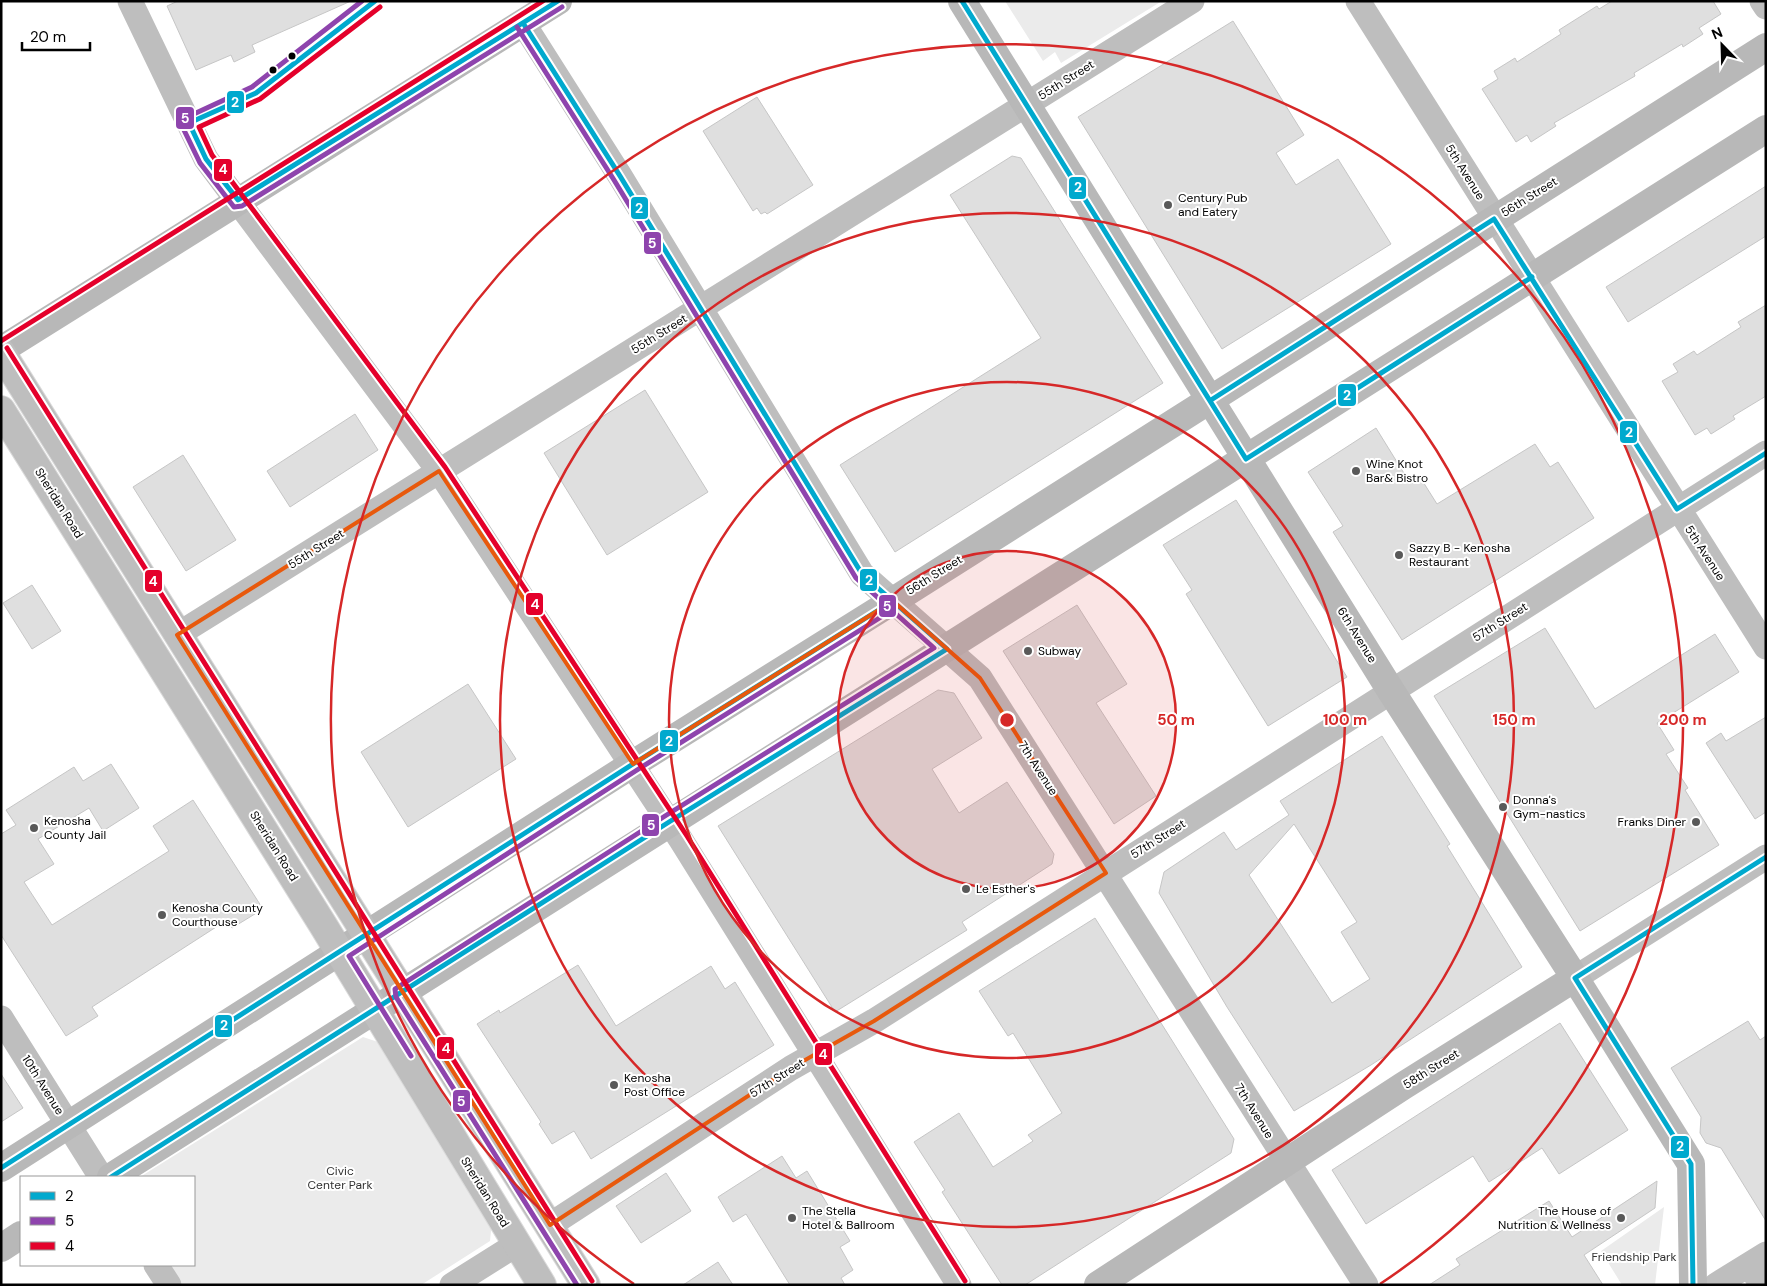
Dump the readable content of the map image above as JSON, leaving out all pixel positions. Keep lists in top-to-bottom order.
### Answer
{
  "streets": {
    "main road": ["Sheridan Road"],
    "street": [
      "55th Street",
      "5th Avenue",
      "56th Street",
      "57th Street",
      "6th Avenue",
      "7th Avenue",
      "58th Street",
      "10th Avenue"
    ]
  },
  "crossings": [
    ["55th Street", "6th Avenue"],
    ["55th Street", "7th Avenue"],
    ["5th Avenue", "56th Street"],
    ["5th Avenue", "57th Street"],
    ["56th Street", "Sheridan Road"],
    ["56th Street", "6th Avenue"],
    ["56th Street", "7th Avenue"],
    ["56th Street", "10th Avenue"],
    ["57th Street", "6th Avenue"],
    ["57th Street", "7th Avenue"],
    ["6th Avenue", "58th Street"],
    ["7th Avenue", "58th Street"]
  ],
  "parks": ["Civic Center Park", "Friendship Park"],
  "places": [
    "Century Pub and Eatery",
    "Wine Knot Bar& Bistro",
    "Sazzy B - Kenosha Restaurant",
    "Subway",
    "Donna's Gym-nastics",
    "Franks Diner",
    "Kenosha County Jail",
    "Le Esther's",
    "Kenosha County Courthouse",
    "Kenosha Post Office",
    "The Stella Hotel & Ballroom",
    "The House of Nutrition & Wellness"
  ],
  "lines": ["transit line 2", "transit line 5", "transit line 4"],
  "legend": ["2", "5", "4"],
  "scale_bar": "20 m",
  "north": "top left",
  "rings": [
    "50 m",
    "100 m",
    "150 m",
    "200 m"
  ]
}
